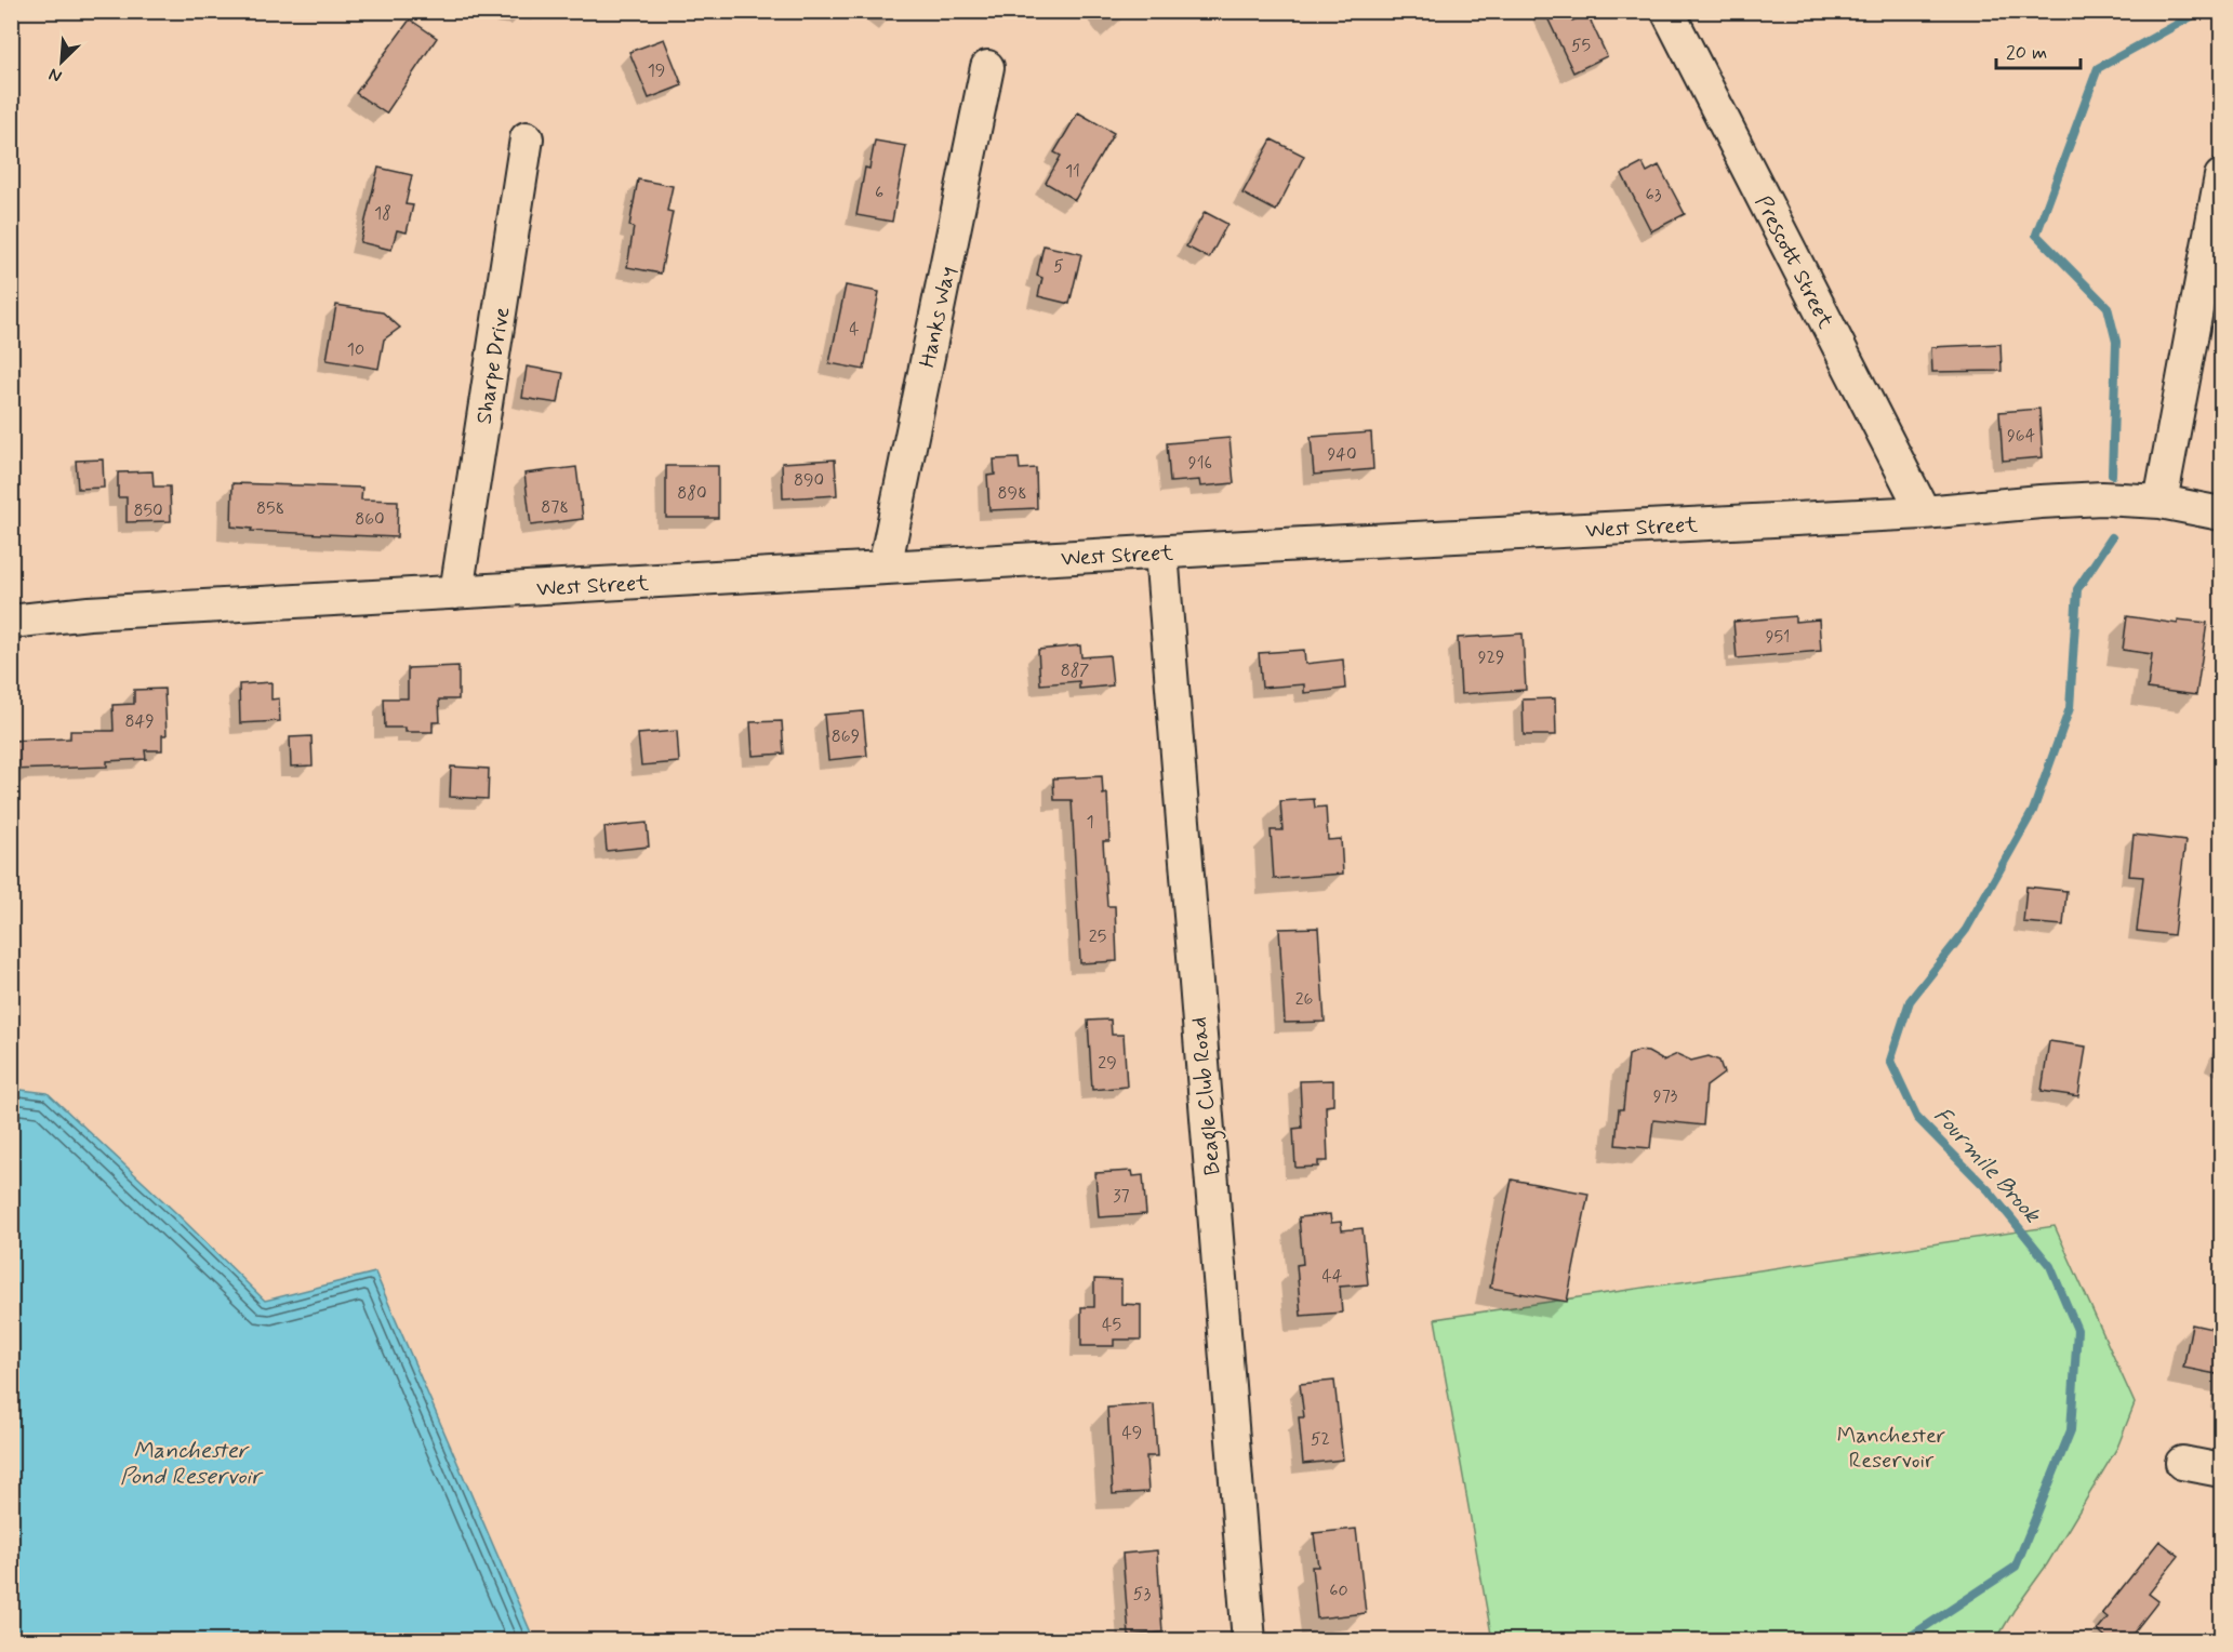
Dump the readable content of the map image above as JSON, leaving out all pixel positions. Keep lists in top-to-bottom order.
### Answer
{
  "streets": {
    "street": [
      "Prescott Street",
      "Hanks Way",
      "Sharpe Drive",
      "West Street",
      "Beagle Club Road"
    ]
  },
  "crossings": [
    ["Prescott Street", "West Street"],
    ["Hanks Way", "West Street"],
    ["Sharpe Drive", "West Street"],
    ["West Street", "Beagle Club Road"]
  ],
  "water": ["Fourmile Brook", "Manchester Pond Reservoir"],
  "parks": ["Manchester Reservoir"],
  "house_numbers": [
    "55",
    "19",
    "11",
    "6",
    "63",
    "18",
    "5",
    "4",
    "10",
    "964",
    "940",
    "916",
    "890",
    "880",
    "898",
    "878",
    "858",
    "850",
    "860",
    "951",
    "929",
    "887",
    "849",
    "869",
    "1",
    "25",
    "26",
    "29",
    "973",
    "37",
    "44",
    "45",
    "49",
    "52",
    "60",
    "53"
  ],
  "scale_bar": "20 m",
  "north": "bottom left"
}
